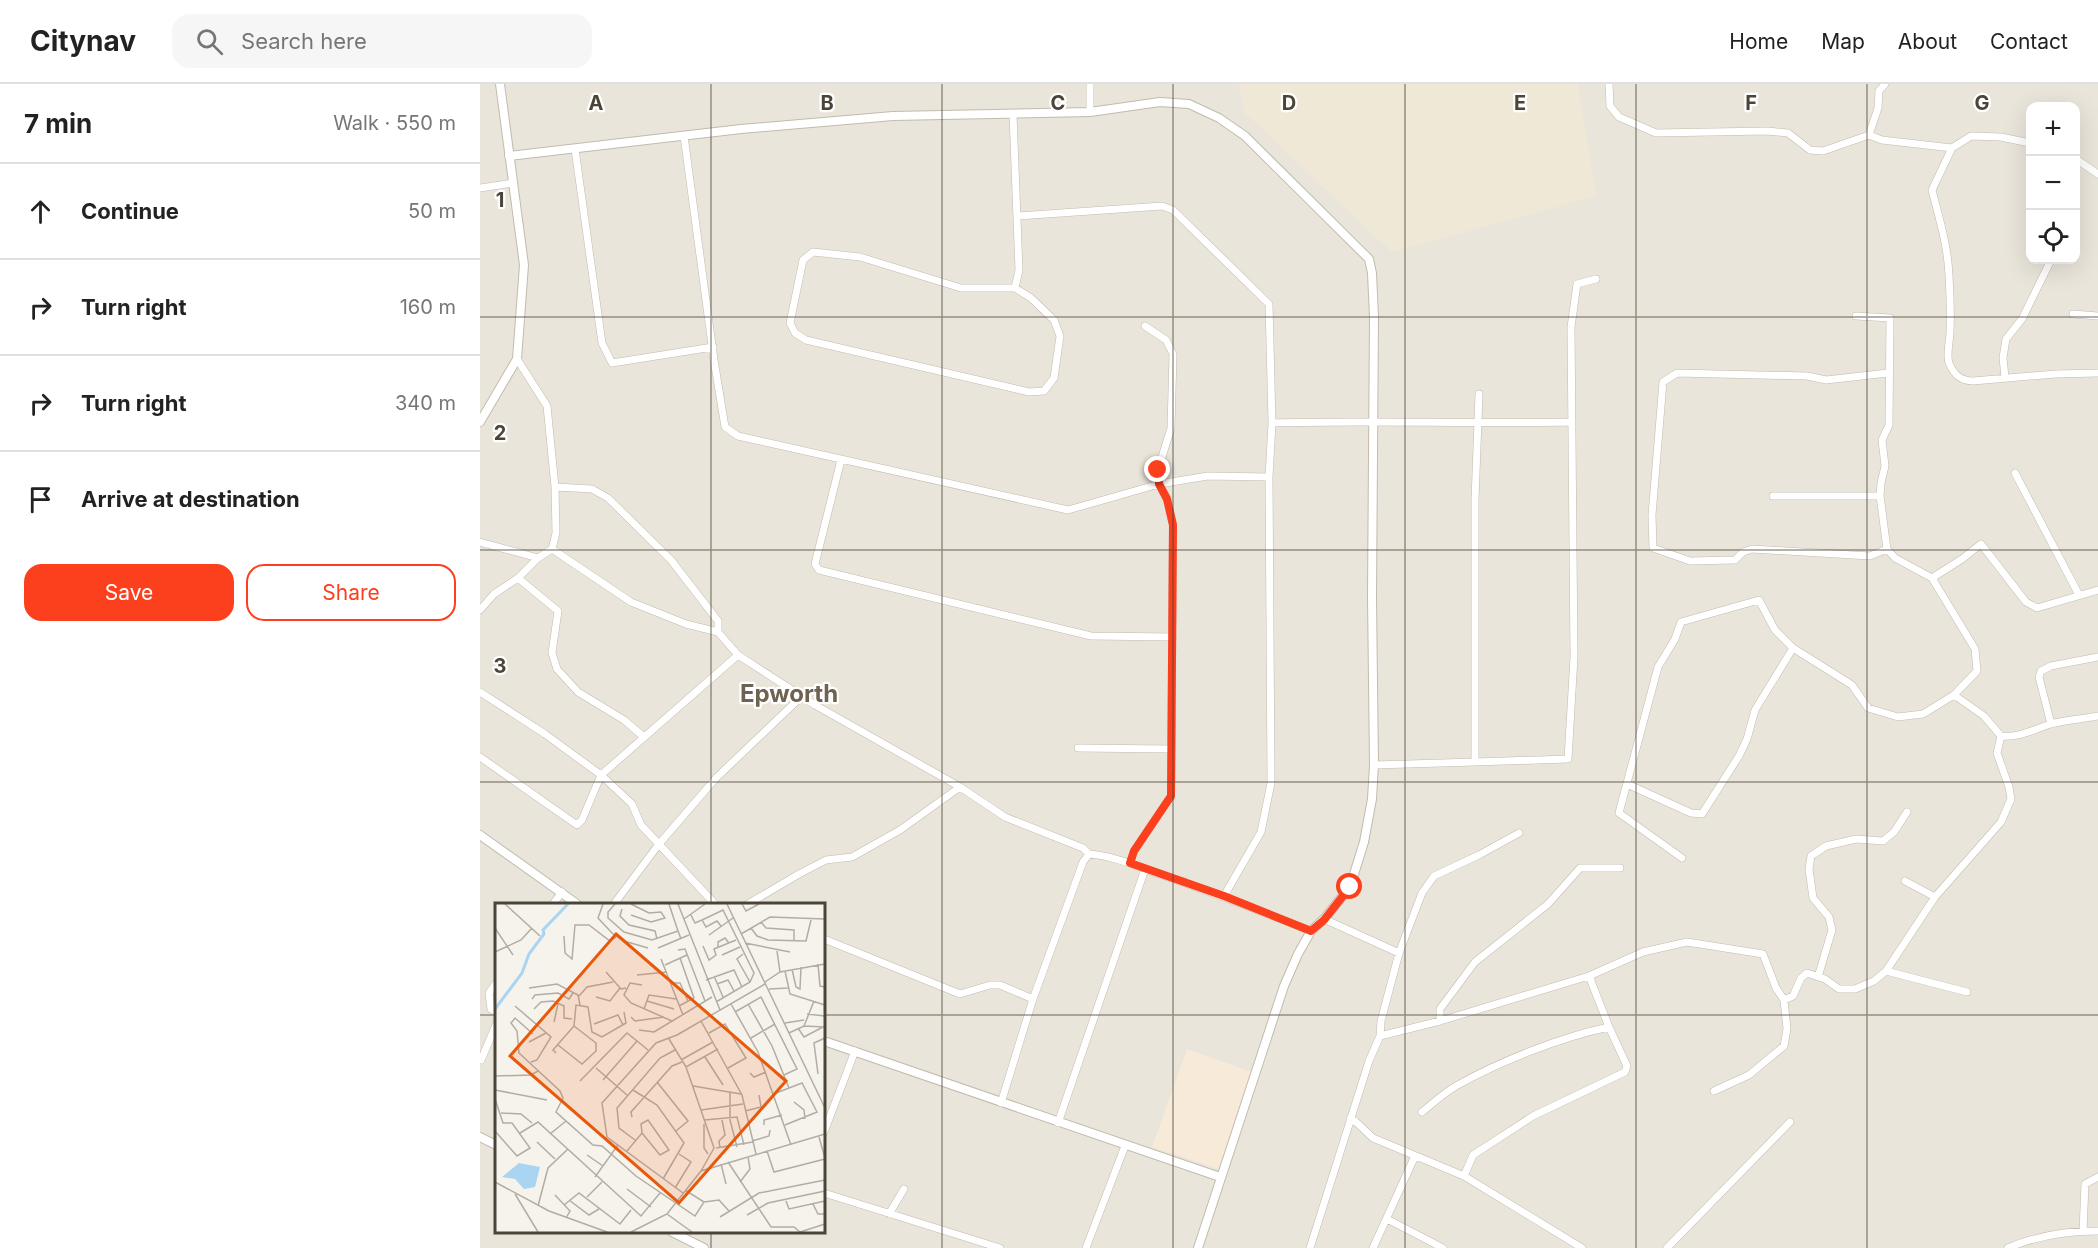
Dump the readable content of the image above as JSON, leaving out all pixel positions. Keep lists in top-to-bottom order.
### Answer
{
  "districts": ["Epworth"],
  "page": {
    "header": "Citynav",
    "search": "Search here",
    "nav": [
      "Home",
      "Map",
      "About",
      "Contact"
    ],
    "heading": ["7 min", "Walk · 550 m"],
    "map_buttons": ["+", "−"],
    "list": [
      ["Continue", "50 m"],
      ["Turn right", "160 m"],
      ["Turn right", "340 m"],
      "Arrive at destination"
    ],
    "buttons": ["Save", "Share"]
  },
  "grid": {
    "columns": [
      "A",
      "B",
      "C",
      "D",
      "E",
      "F",
      "G"
    ],
    "rows": ["1", "2", "3"]
  }
}
